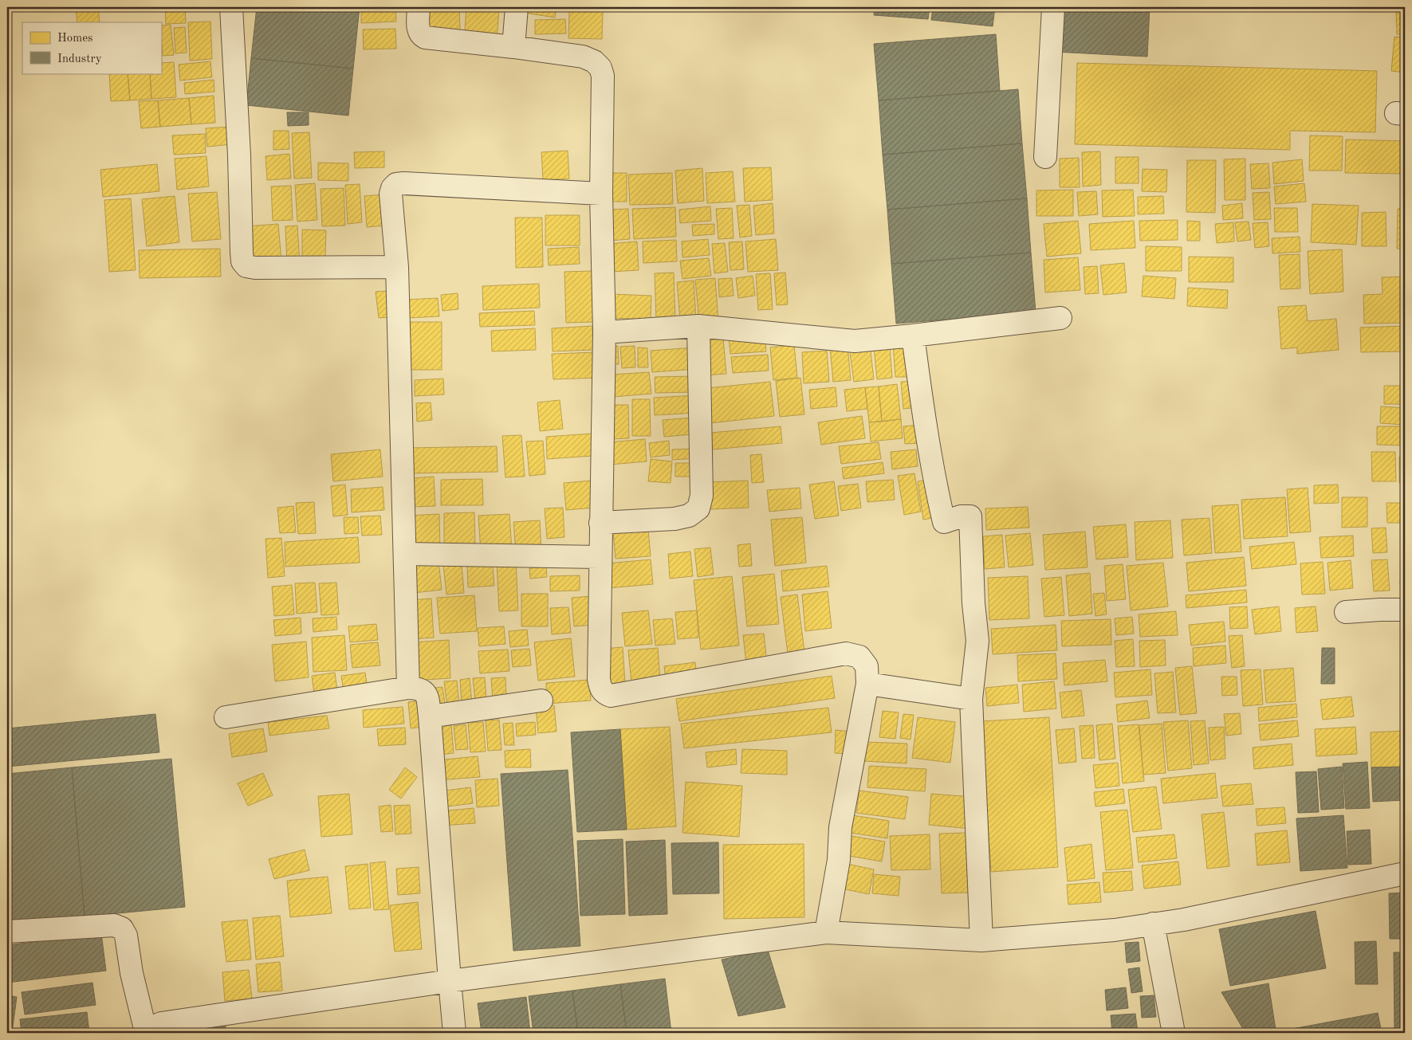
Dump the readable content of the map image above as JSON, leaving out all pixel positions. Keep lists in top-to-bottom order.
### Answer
{
  "legend": ["Homes", "Industry"]
}
